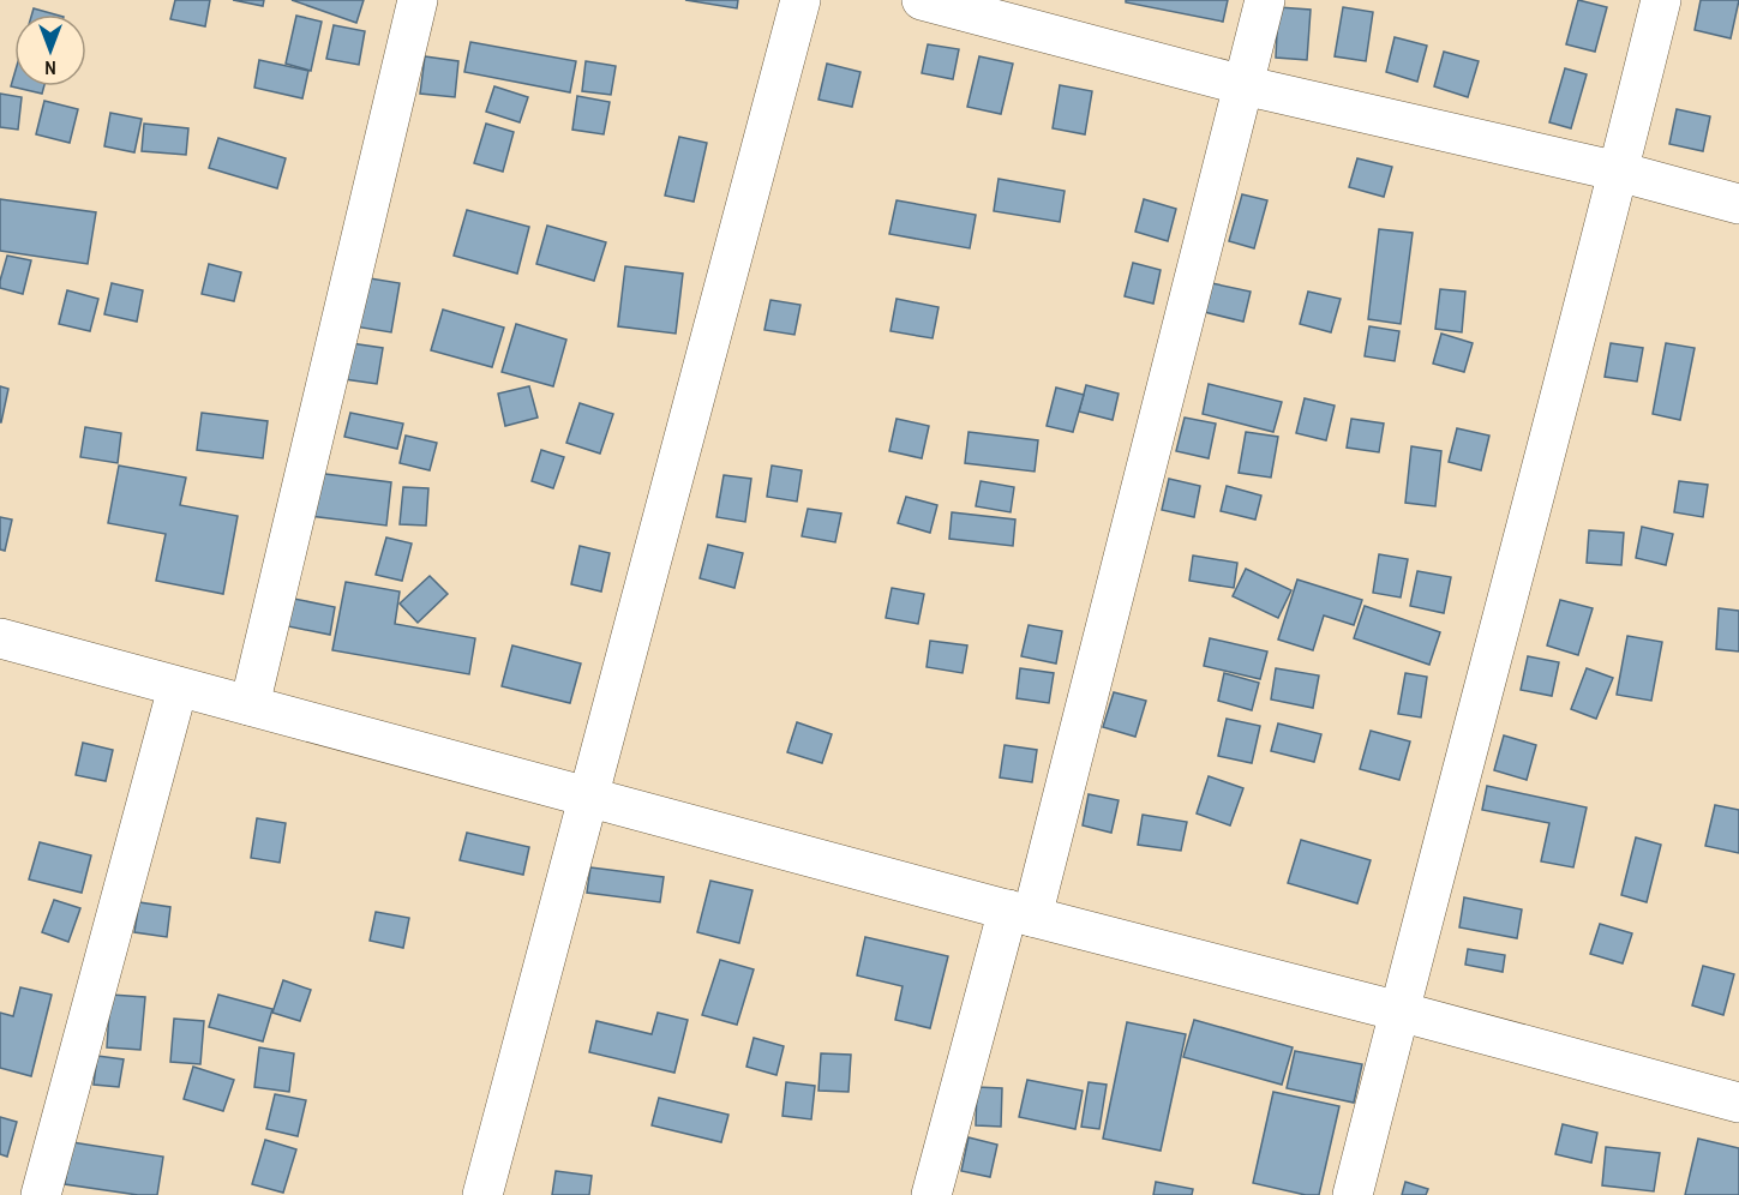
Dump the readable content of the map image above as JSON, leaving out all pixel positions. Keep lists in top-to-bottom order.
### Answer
{
  "north": "bottom"
}
